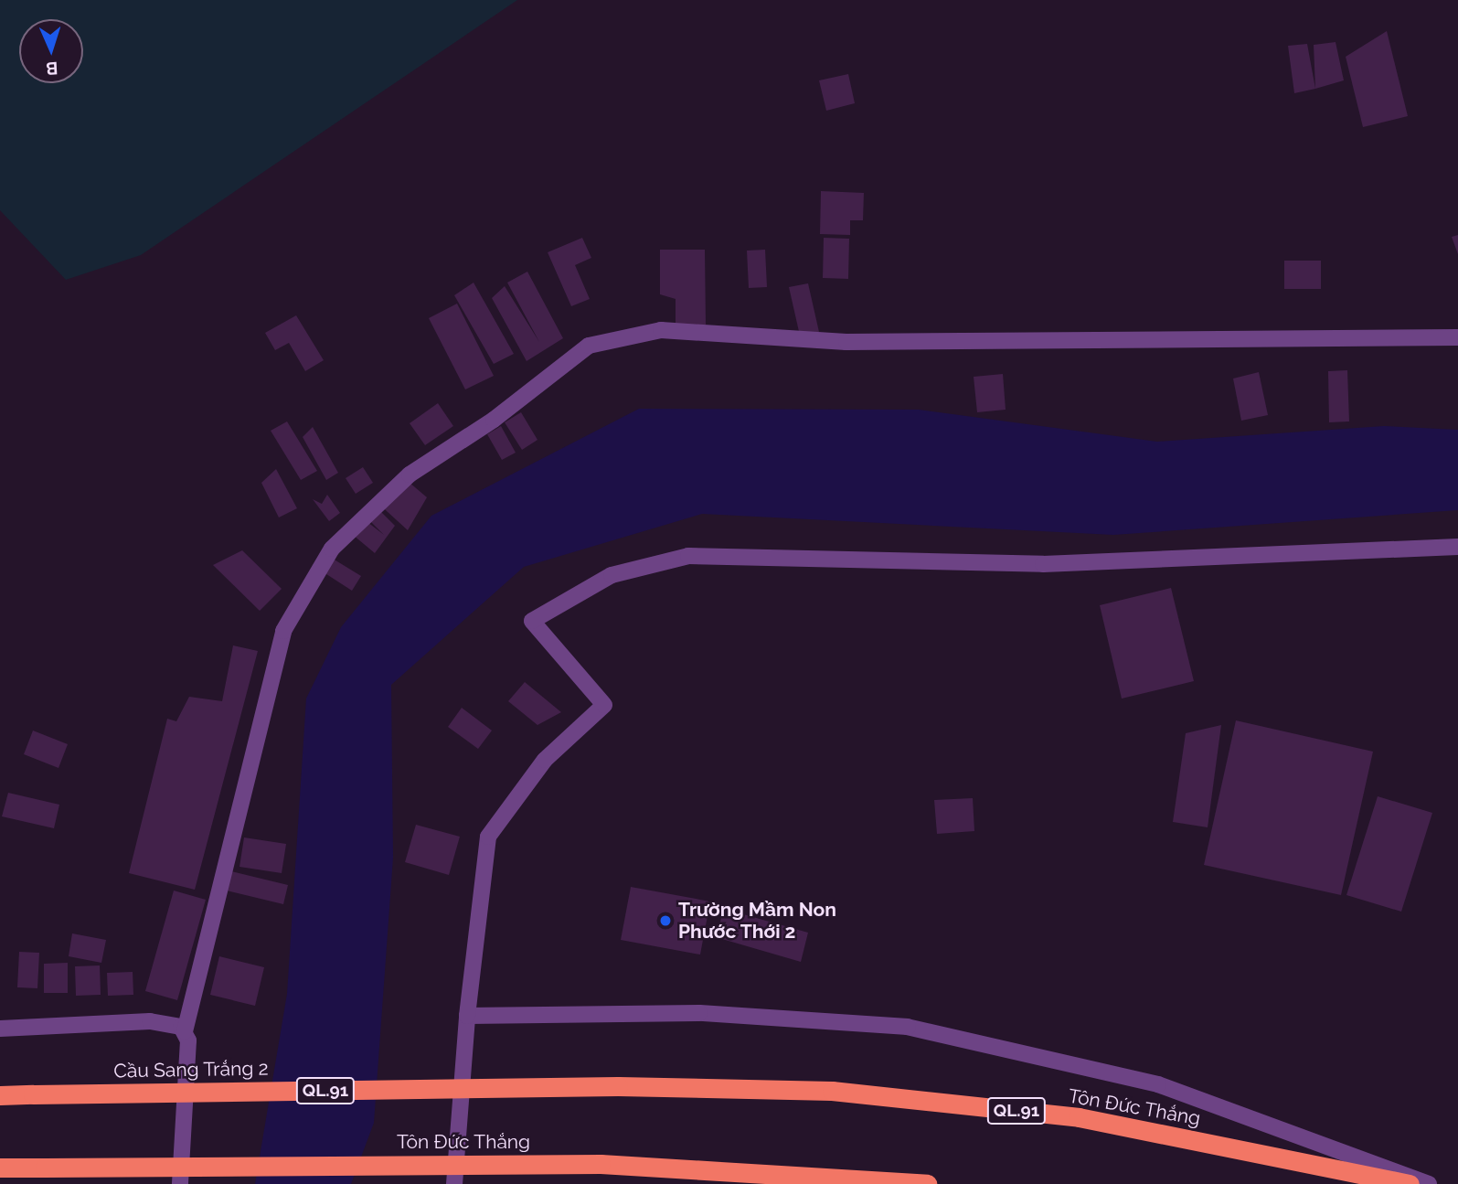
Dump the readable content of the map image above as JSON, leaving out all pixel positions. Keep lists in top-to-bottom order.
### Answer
{
  "streets": {
    "highway": ["Cầu Sang Trắng 2", "QL.91", "Tôn Đức Thắng"]
  },
  "crossings": [
    ["Cầu Sang Trắng 2", "Tôn Đức Thắng"]
  ],
  "places": ["Trường Mầm Non Phước Thới 2"],
  "north": "bottom"
}
